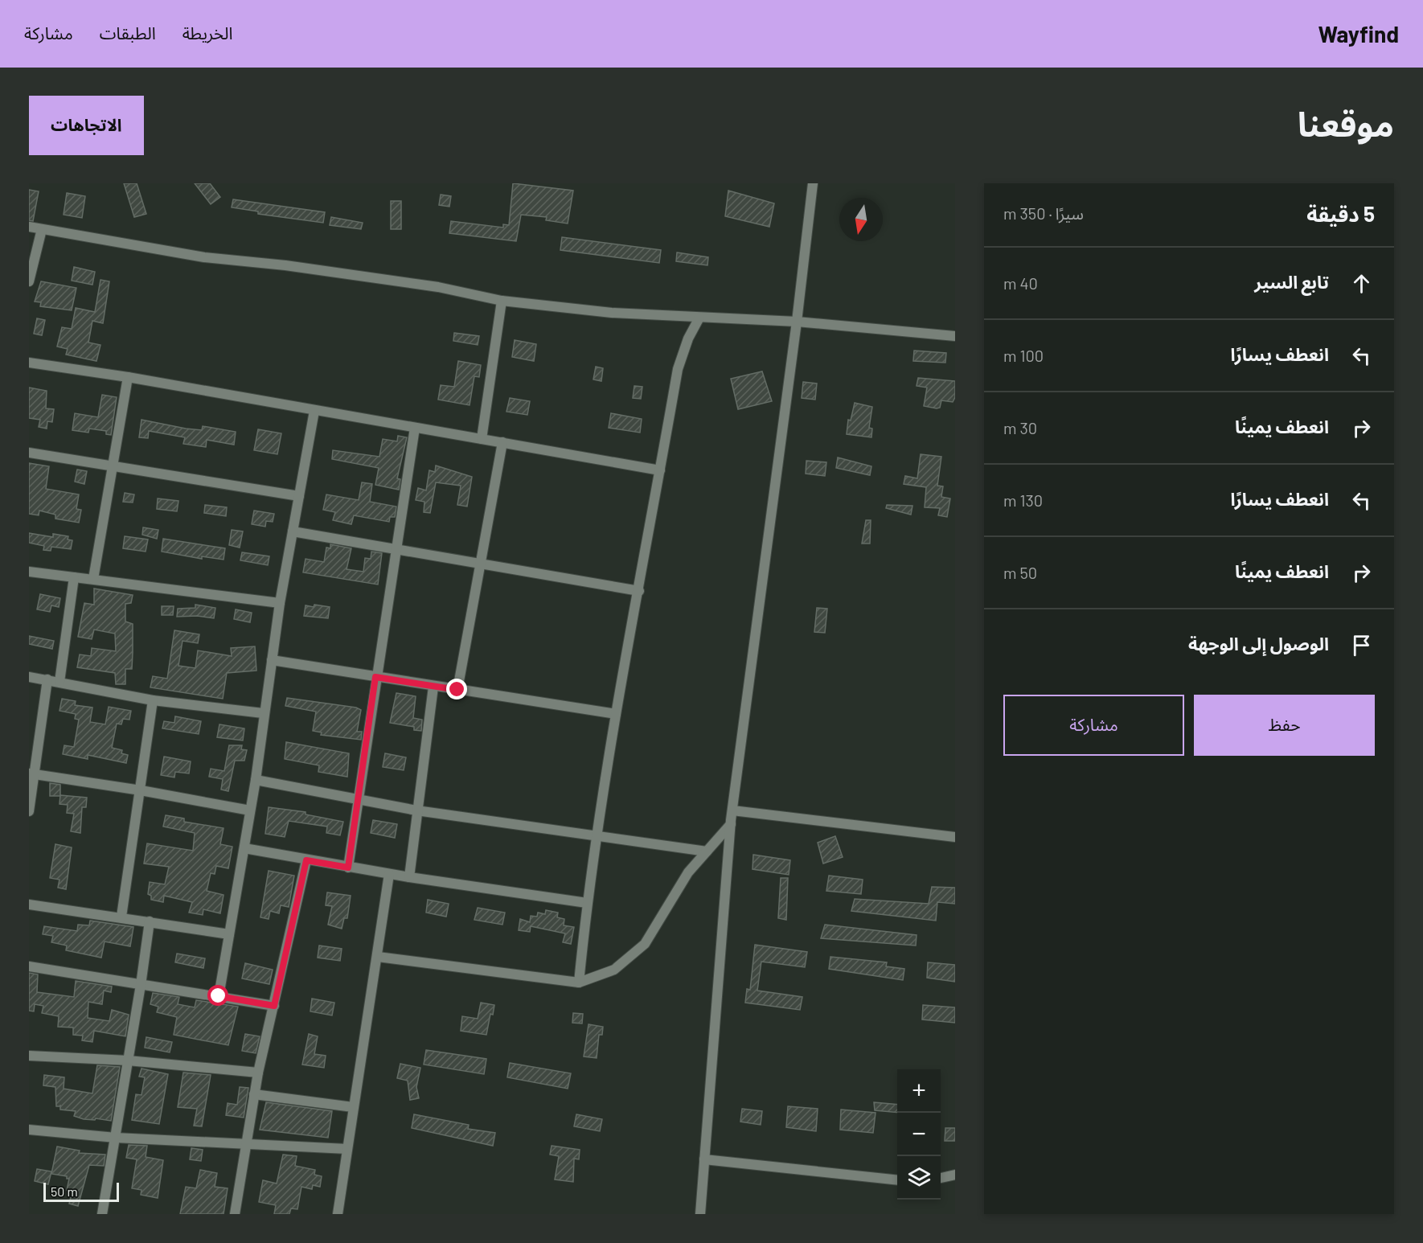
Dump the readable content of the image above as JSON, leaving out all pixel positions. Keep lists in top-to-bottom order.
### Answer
{
  "scale_bar": "50 m",
  "north": "bottom",
  "page": {
    "header": "Wayfind",
    "nav": ["الخريطة", "الطبقات", "مشاركة"],
    "title": "موقعنا",
    "buttons": [
      "الاتجاهات",
      ["حفظ", "مشاركة"]
    ],
    "heading": ["5 دقيقة", "سيرًا · 350 m"],
    "list": [
      ["تابع السير", "40 m"],
      ["انعطف يسارًا", "100 m"],
      ["انعطف يمينًا", "30 m"],
      ["انعطف يسارًا", "130 m"],
      ["انعطف يمينًا", "50 m"],
      "الوصول إلى الوجهة"
    ],
    "map_buttons": ["+", "−"],
    "scale": "50 m"
  }
}
